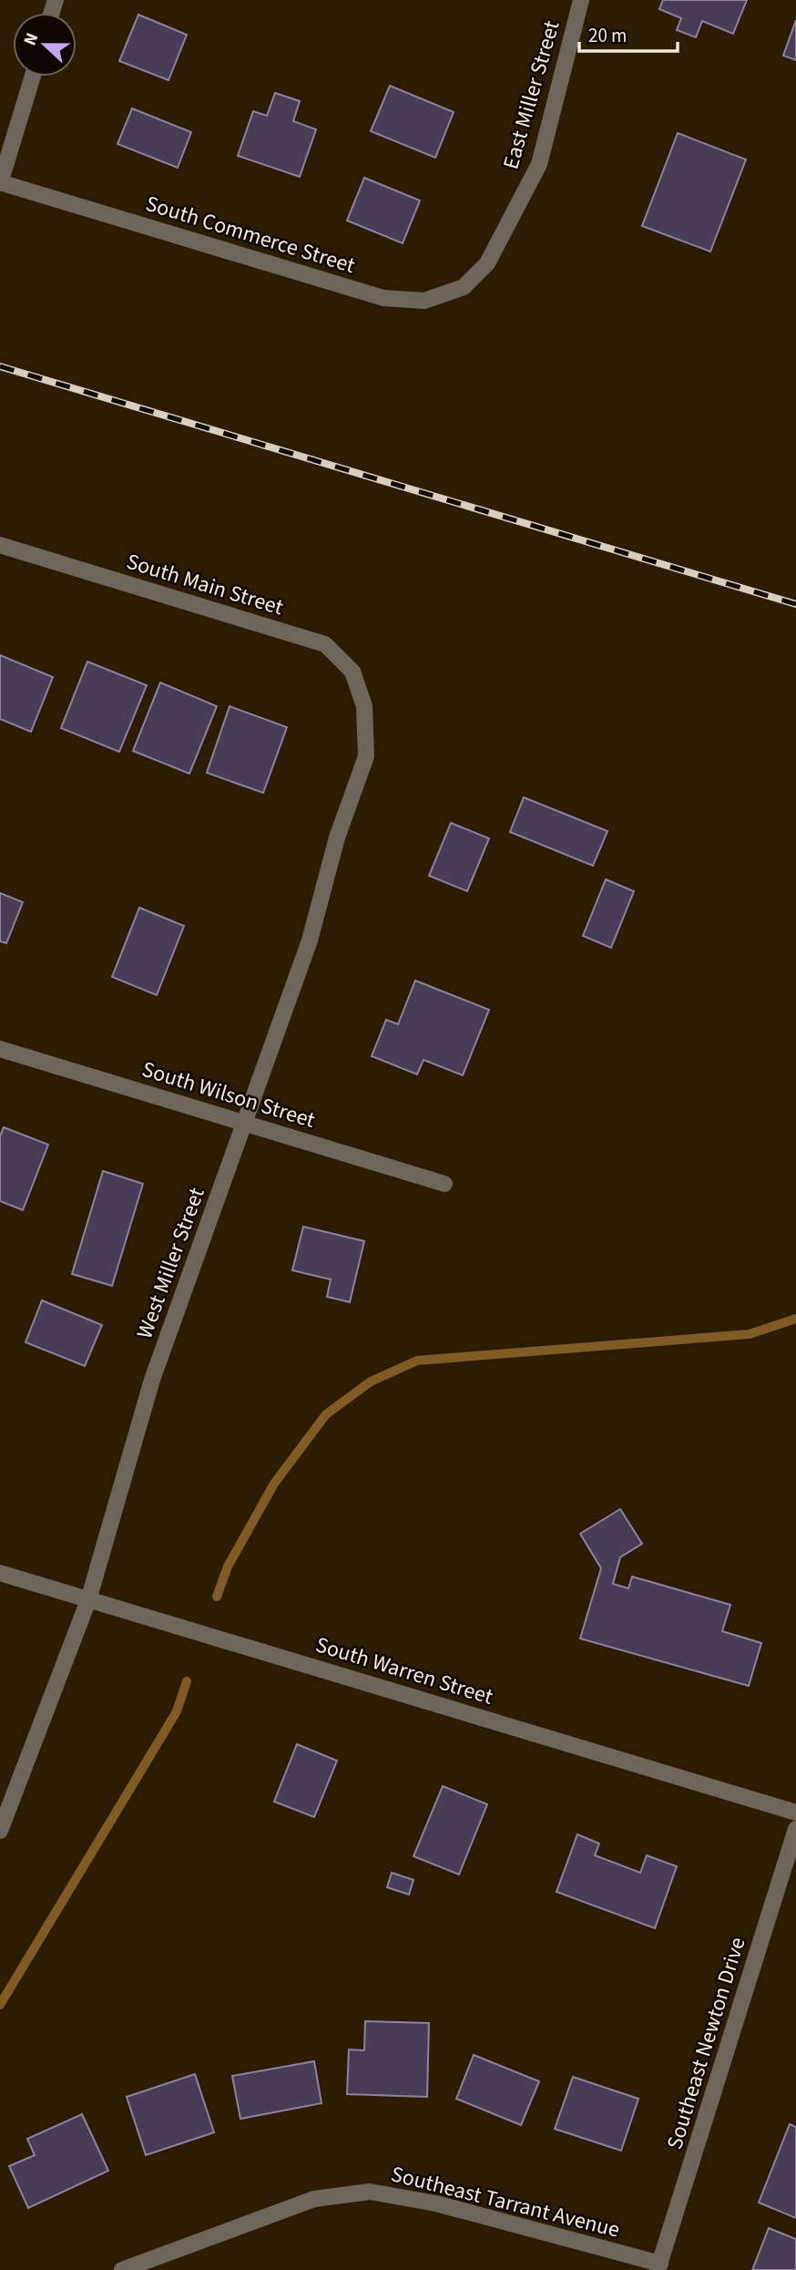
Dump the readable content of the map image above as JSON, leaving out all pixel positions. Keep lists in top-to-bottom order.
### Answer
{
  "streets": {
    "street": [
      "East Miller Street",
      "South Commerce Street",
      "South Main Street",
      "South Wilson Street",
      "West Miller Street",
      "South Warren Street",
      "Southeast Newton Drive",
      "Southeast Tarrant Avenue"
    ]
  },
  "crossings": [
    ["East Miller Street", "South Commerce Street"],
    ["South Main Street", "West Miller Street"],
    ["South Wilson Street", "West Miller Street"],
    ["West Miller Street", "South Warren Street"],
    ["Southeast Newton Drive", "Southeast Tarrant Avenue"]
  ],
  "scale_bar": "20 m",
  "north": "left"
}
